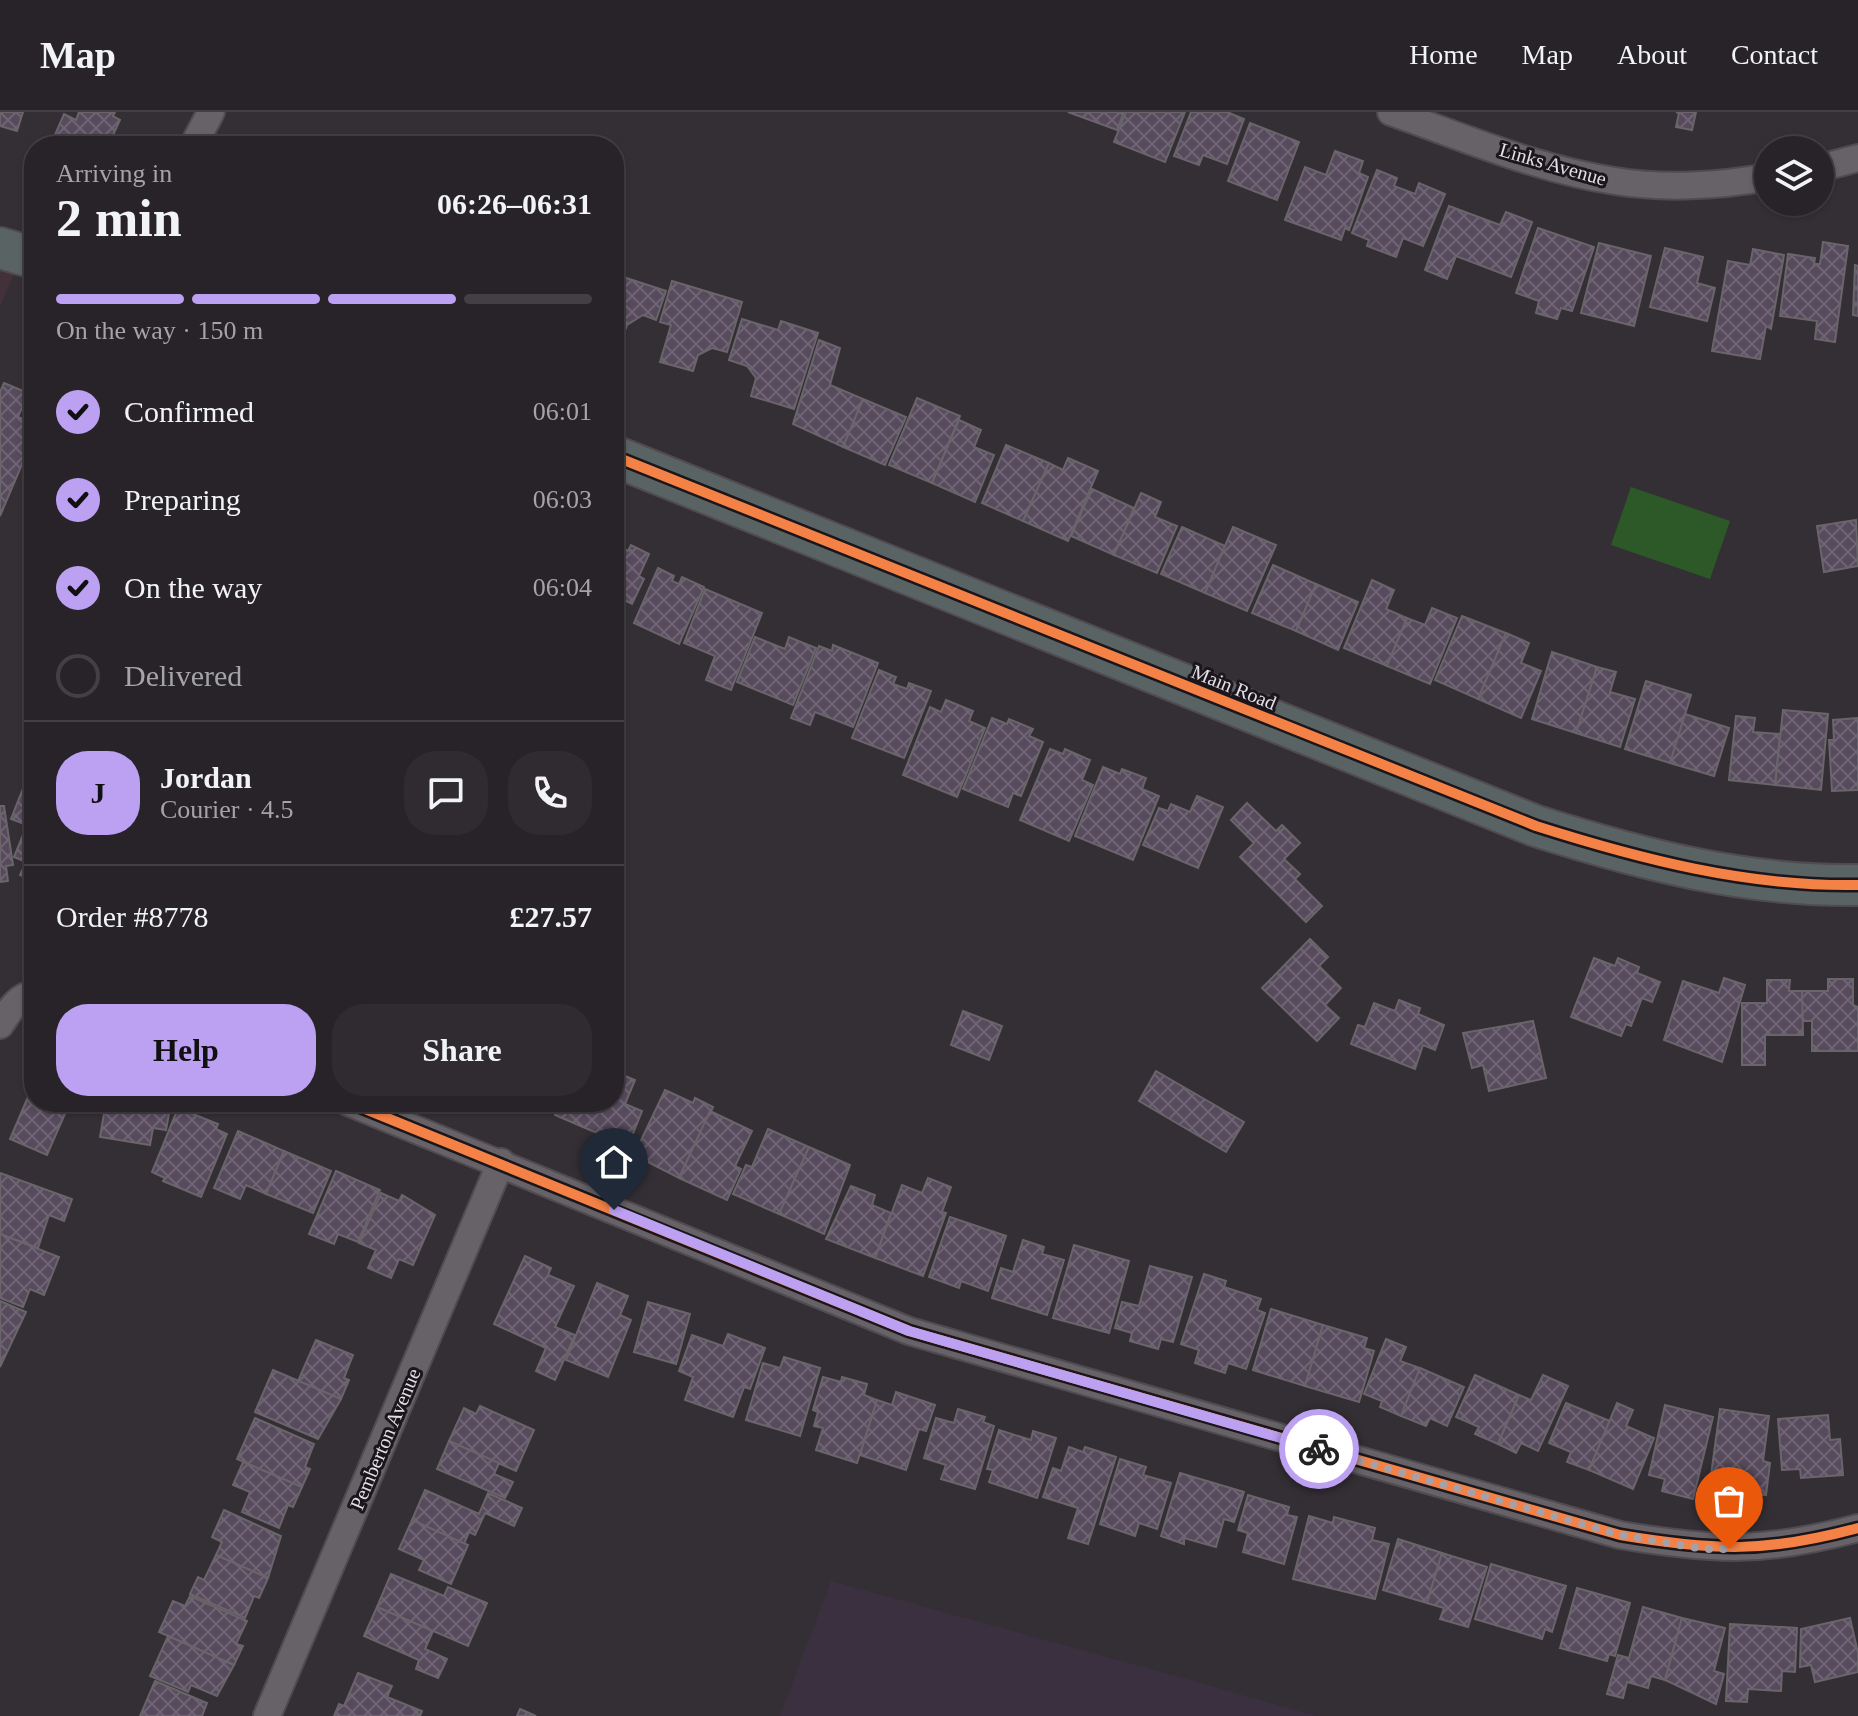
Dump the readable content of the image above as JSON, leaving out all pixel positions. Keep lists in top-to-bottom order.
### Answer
{
  "streets": {
    "main road": ["Main Road"],
    "street": ["Links Avenue", "Pemberton Avenue"]
  },
  "page": {
    "header": "Map",
    "nav": [
      "Home",
      "Map",
      "About",
      "Contact"
    ],
    "heading": ["2 min", "Arriving in", "06:26–06:31"],
    "panel": [
      "Jordan",
      "Courier · 4.5",
      "Order #8778",
      "£27.57"
    ],
    "bar": "On the way · 150 m",
    "list": [
      ["Confirmed", "06:01"],
      ["Preparing", "06:03"],
      ["On the way", "06:04"],
      "Delivered"
    ],
    "round": "J",
    "buttons": ["Help", "Share"]
  }
}
